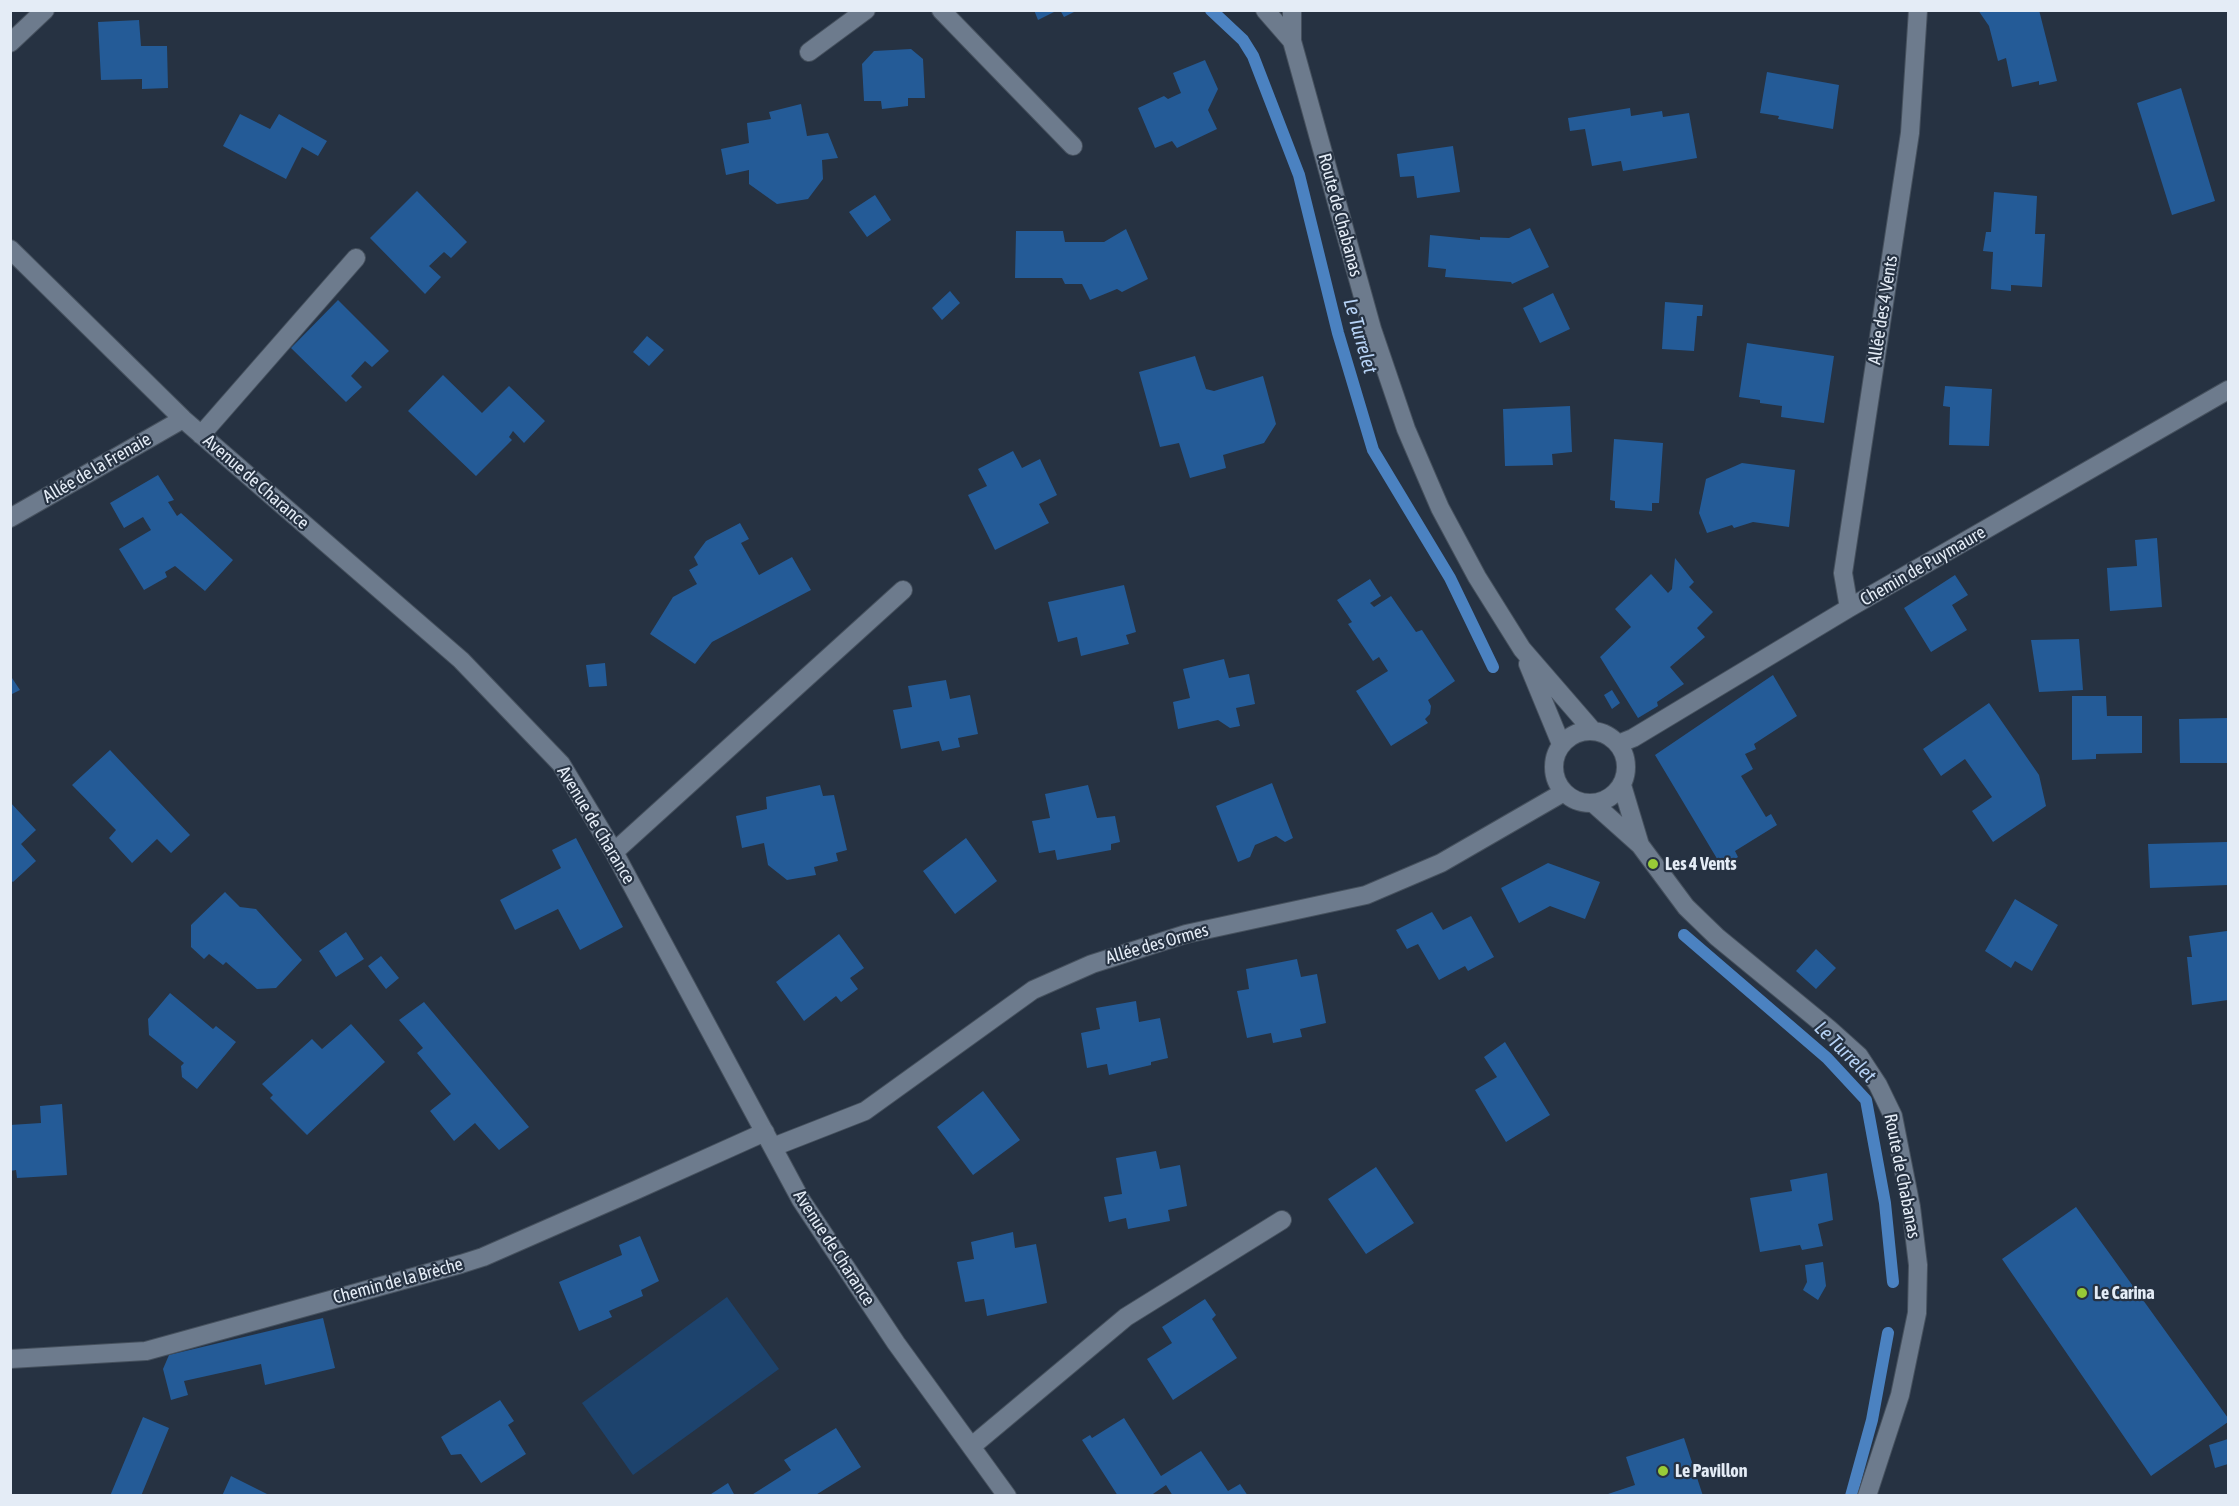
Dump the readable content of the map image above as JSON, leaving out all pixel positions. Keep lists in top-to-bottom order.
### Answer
{
  "streets": {
    "street": [
      "Route de Chabanas",
      "Allée des 4 Vents",
      "Allée de la Frenaie",
      "Avenue de Charance",
      "Chemin de Puymaure",
      "Allée des Ormes",
      "Chemin de la Brèche"
    ]
  },
  "crossings": [
    ["Route de Chabanas", "Chemin de Puymaure"],
    ["Route de Chabanas", "Allée des Ormes"],
    ["Allée des 4 Vents", "Chemin de Puymaure"],
    ["Allée de la Frenaie", "Avenue de Charance"],
    ["Avenue de Charance", "Allée des Ormes"],
    ["Avenue de Charance", "Chemin de la Brèche"],
    ["Chemin de Puymaure", "Allée des Ormes"],
    ["Allée des Ormes", "Chemin de la Brèche"]
  ],
  "water": ["Le Turrelet"],
  "places": ["Les 4 Vents", "Le Carina", "Le Pavillon"]
}
